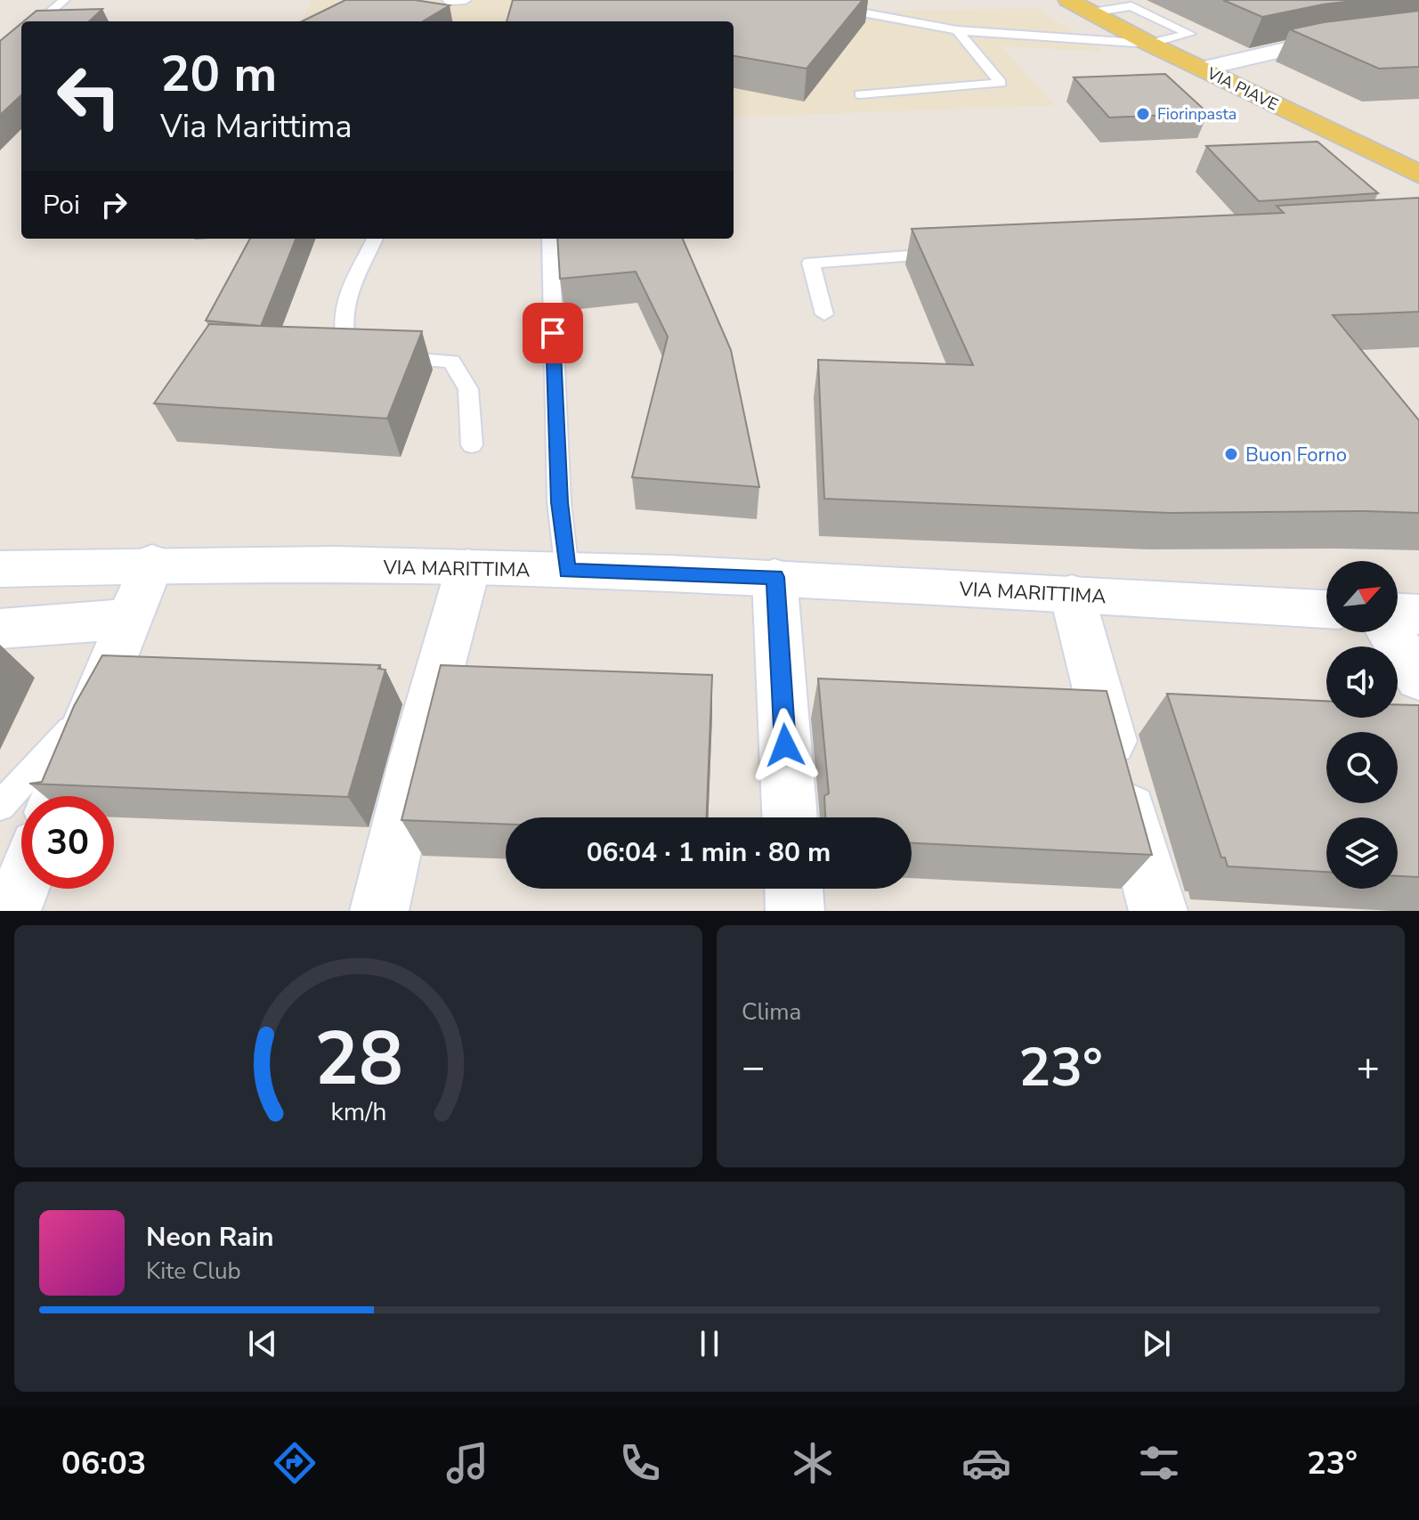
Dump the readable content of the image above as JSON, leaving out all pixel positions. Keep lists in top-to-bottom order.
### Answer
{
  "streets": {
    "main road": ["VIA PIAVE"],
    "street": ["VIA MARITTIMA"]
  },
  "places": ["Fiorinpasta", "Buon Forno"],
  "north": "top right",
  "page": {
    "turn": ["20 m", "Via Marittima"],
    "then": "Poi",
    "limit": "30",
    "trip": "06:04 · 1 min · 80 m",
    "tile": "Clima",
    "heat": ["−", "23°", "+"],
    "song": ["Neon Rain", "Kite Club"],
    "tabs": ["06:03", "23°"],
    "gauge": ["28", "km/h"]
  }
}
